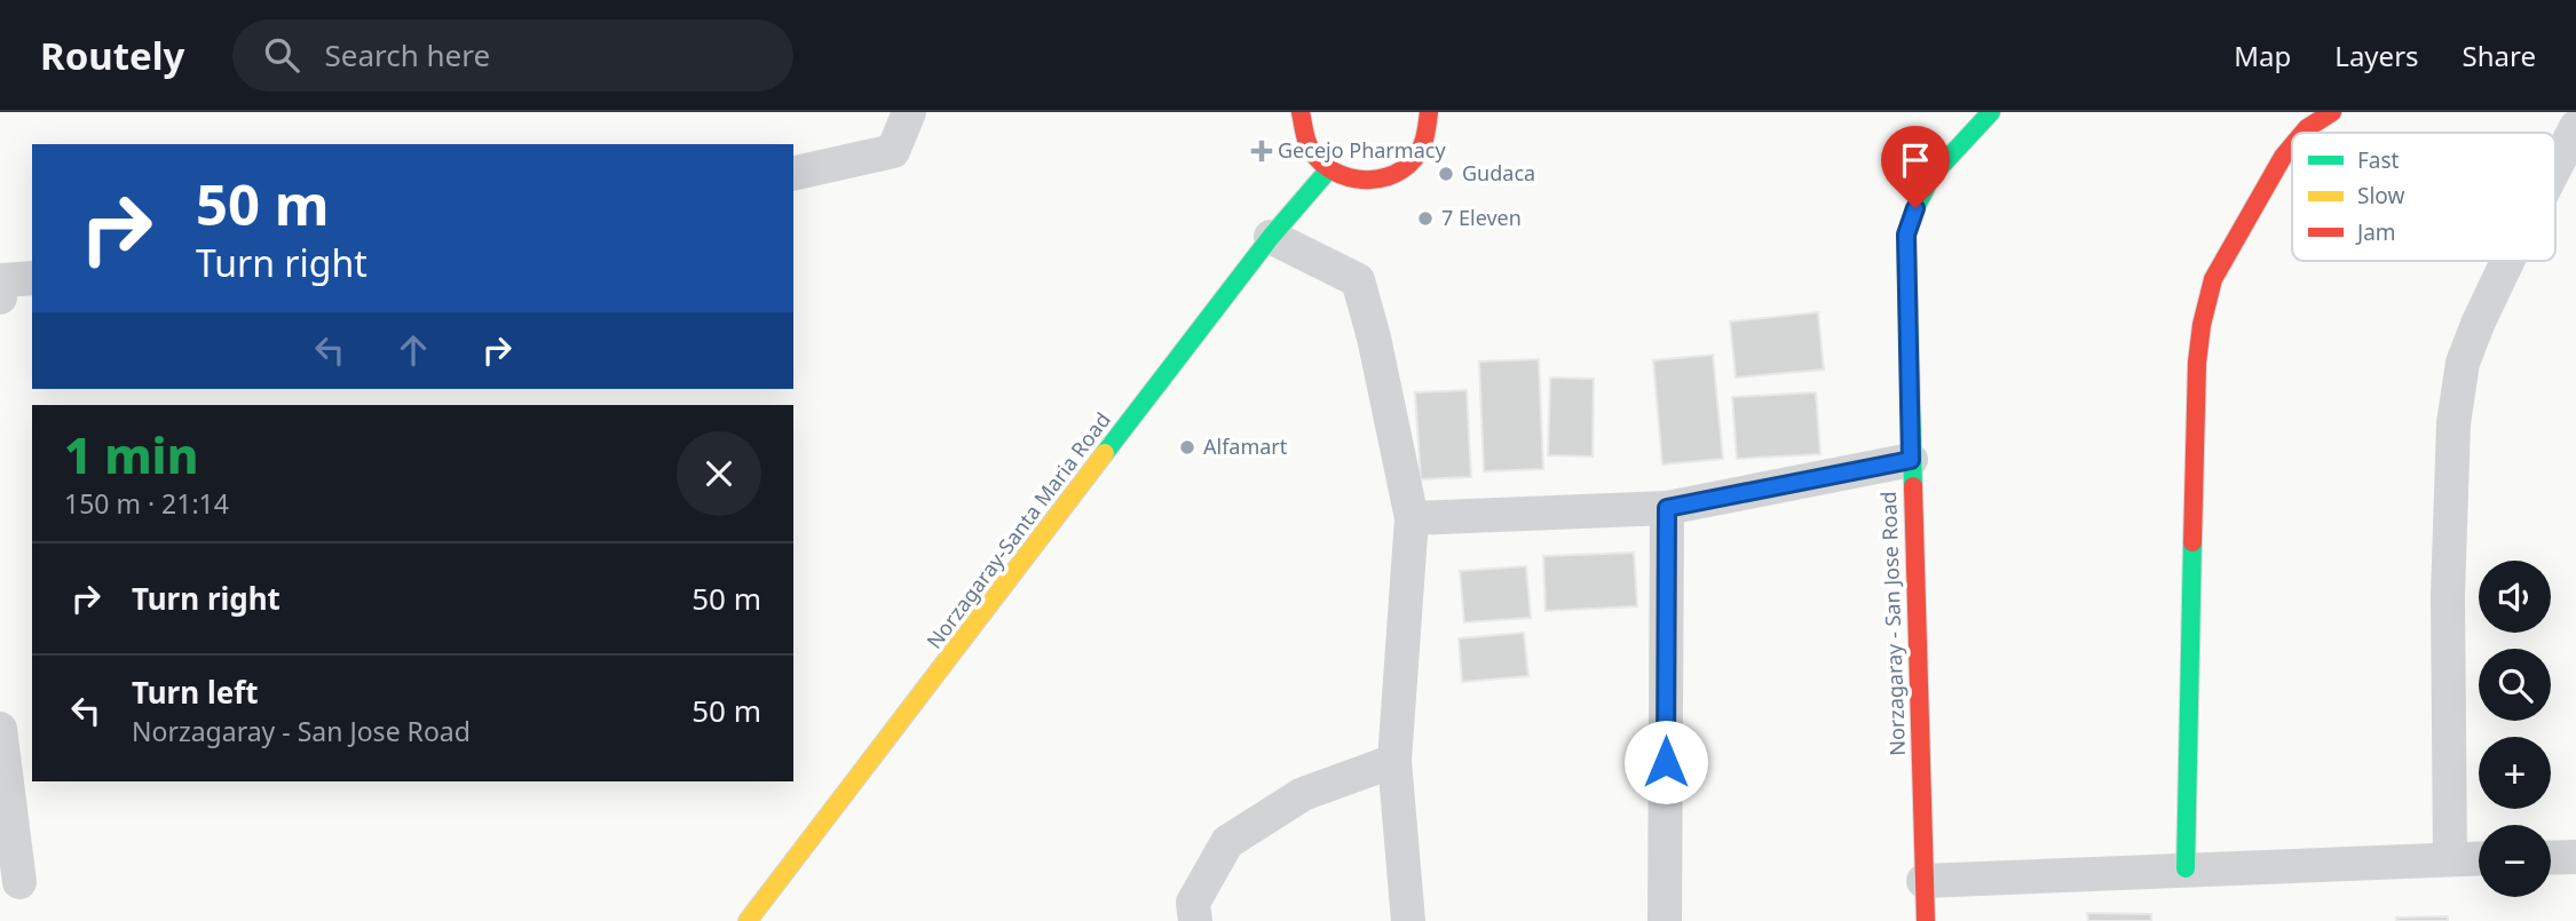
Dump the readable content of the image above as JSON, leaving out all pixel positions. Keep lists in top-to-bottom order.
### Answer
{
  "streets": {
    "main road": ["Norzagaray-Santa Maria Road", "Norzagaray - San Jose Road"]
  },
  "places": {
    "health": ["Gecejo Pharmacy"],
    "other": ["Gudaca", "7 Eleven", "Alfamart"]
  },
  "legend": ["Fast", "Slow", "Jam"],
  "page": {
    "header": "Routely",
    "search": "Search here",
    "nav": ["Map", "Layers", "Share"],
    "turn": ["50 m", "Turn right"],
    "heading": ["1 min", "150 m · 21:14"],
    "list": [
      {
        "name": "Turn right",
        "value": "50 m"
      },
      {
        "name": "Turn left",
        "note": "Norzagaray - San Jose Road",
        "value": "50 m"
      }
    ],
    "map_buttons": ["+", "−"]
  }
}
